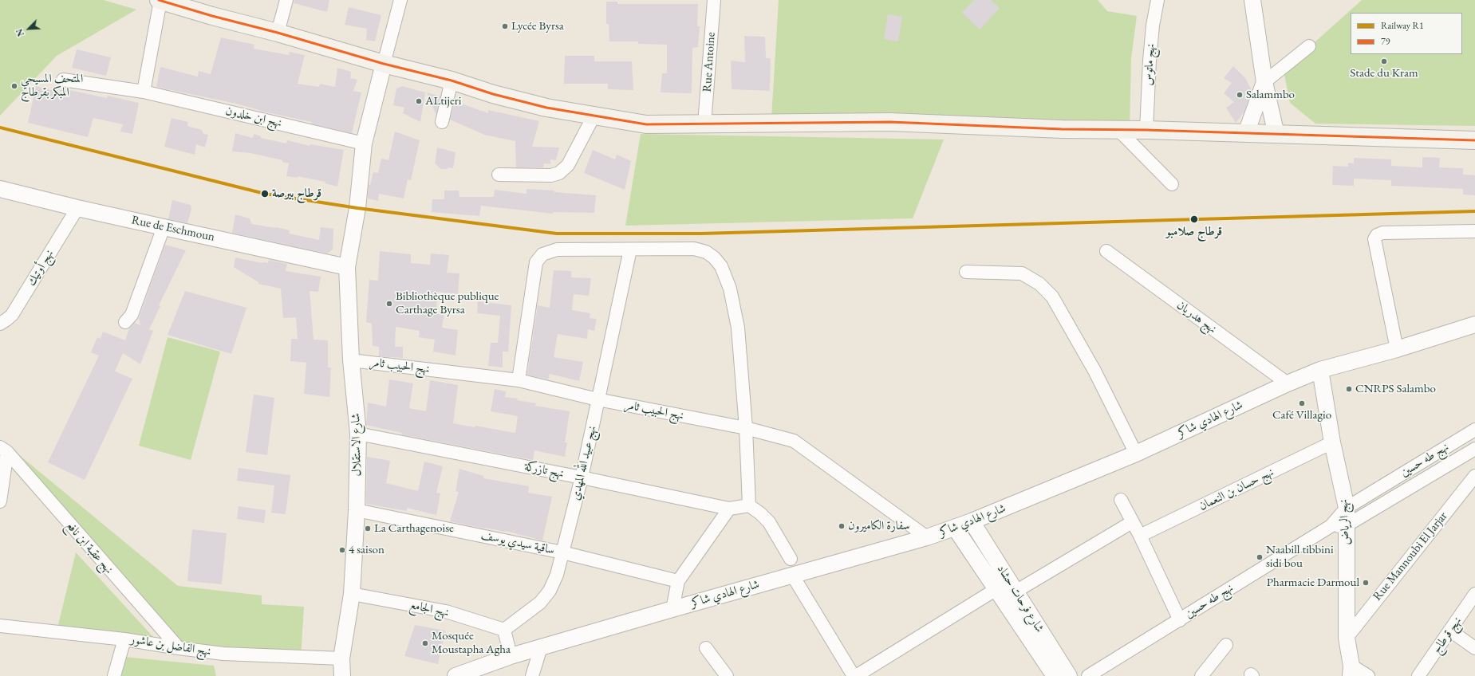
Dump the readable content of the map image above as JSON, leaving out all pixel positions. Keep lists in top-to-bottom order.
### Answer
{
  "streets": {
    "street": [
      "Rue Antoine",
      "نهج ماتوس",
      "نهج ابن خلدون",
      "Rue de Eschmoun",
      "نهج أوتيك",
      "نهج هدريان",
      "نهج الحبيب ثامر",
      "شارع الهادي شاكر",
      "شارع الاستقلال",
      "نهج طه حسين",
      "نهج عبيد الله المهدي",
      "نهج تازركة",
      "نهج حسان بن النعمان",
      "نهج الرياض",
      "ساقية سيدي يوسف",
      "نهج عقبة ابن نافع",
      "Rue Mannoubi El Jarjar",
      "شارع فرحات حشاد",
      "نهج الجامع",
      "نهج قرطاج",
      "نهج الفاضل بن عاشور"
    ]
  },
  "crossings": [
    ["نهج ابن خلدون", "شارع الاستقلال"],
    ["Rue de Eschmoun", "نهج أوتيك"],
    ["Rue de Eschmoun", "شارع الاستقلال"],
    ["نهج هدريان", "شارع الهادي شاكر"],
    ["نهج الحبيب ثامر", "شارع الهادي شاكر"],
    ["نهج الحبيب ثامر", "شارع الاستقلال"],
    ["نهج الحبيب ثامر", "نهج عبيد الله المهدي"],
    ["شارع الهادي شاكر", "نهج الرياض"],
    ["شارع الهادي شاكر", "شارع فرحات حشاد"],
    ["شارع الاستقلال", "نهج تازركة"],
    ["شارع الاستقلال", "ساقية سيدي يوسف"],
    ["شارع الاستقلال", "نهج الجامع"],
    ["شارع الاستقلال", "نهج الفاضل بن عاشور"],
    ["نهج طه حسين", "نهج الرياض"],
    ["نهج عبيد الله المهدي", "نهج تازركة"],
    ["نهج عبيد الله المهدي", "ساقية سيدي يوسف"],
    ["نهج عبيد الله المهدي", "نهج الجامع"],
    ["نهج حسان بن النعمان", "نهج الرياض"],
    ["نهج الرياض", "Rue Mannoubi El Jarjar"],
    ["نهج عقبة ابن نافع", "نهج الفاضل بن عاشور"]
  ],
  "places": [
    "Lycée Byrsa",
    "Stade du Kram",
    "المتحف المسيحي المبكر بقرطاج",
    "Salammbo",
    "ALtijeri",
    "قرطاج بيرصة",
    "قرطاج صلامبو",
    "Bibliothèque publique Carthage Byrsa",
    "CNRPS Salambo",
    "Café Villagio",
    "سفارة الكاميرون",
    "La Carthagenoise",
    "4 saison",
    "Naabill tibbini sidi bou",
    "Pharmacie Darmoul",
    "Mosquée Moustapha Agha"
  ],
  "lines": ["transit line 79", "rail line R1"],
  "legend": ["Railway R1", "79"],
  "north": "bottom left"
}
